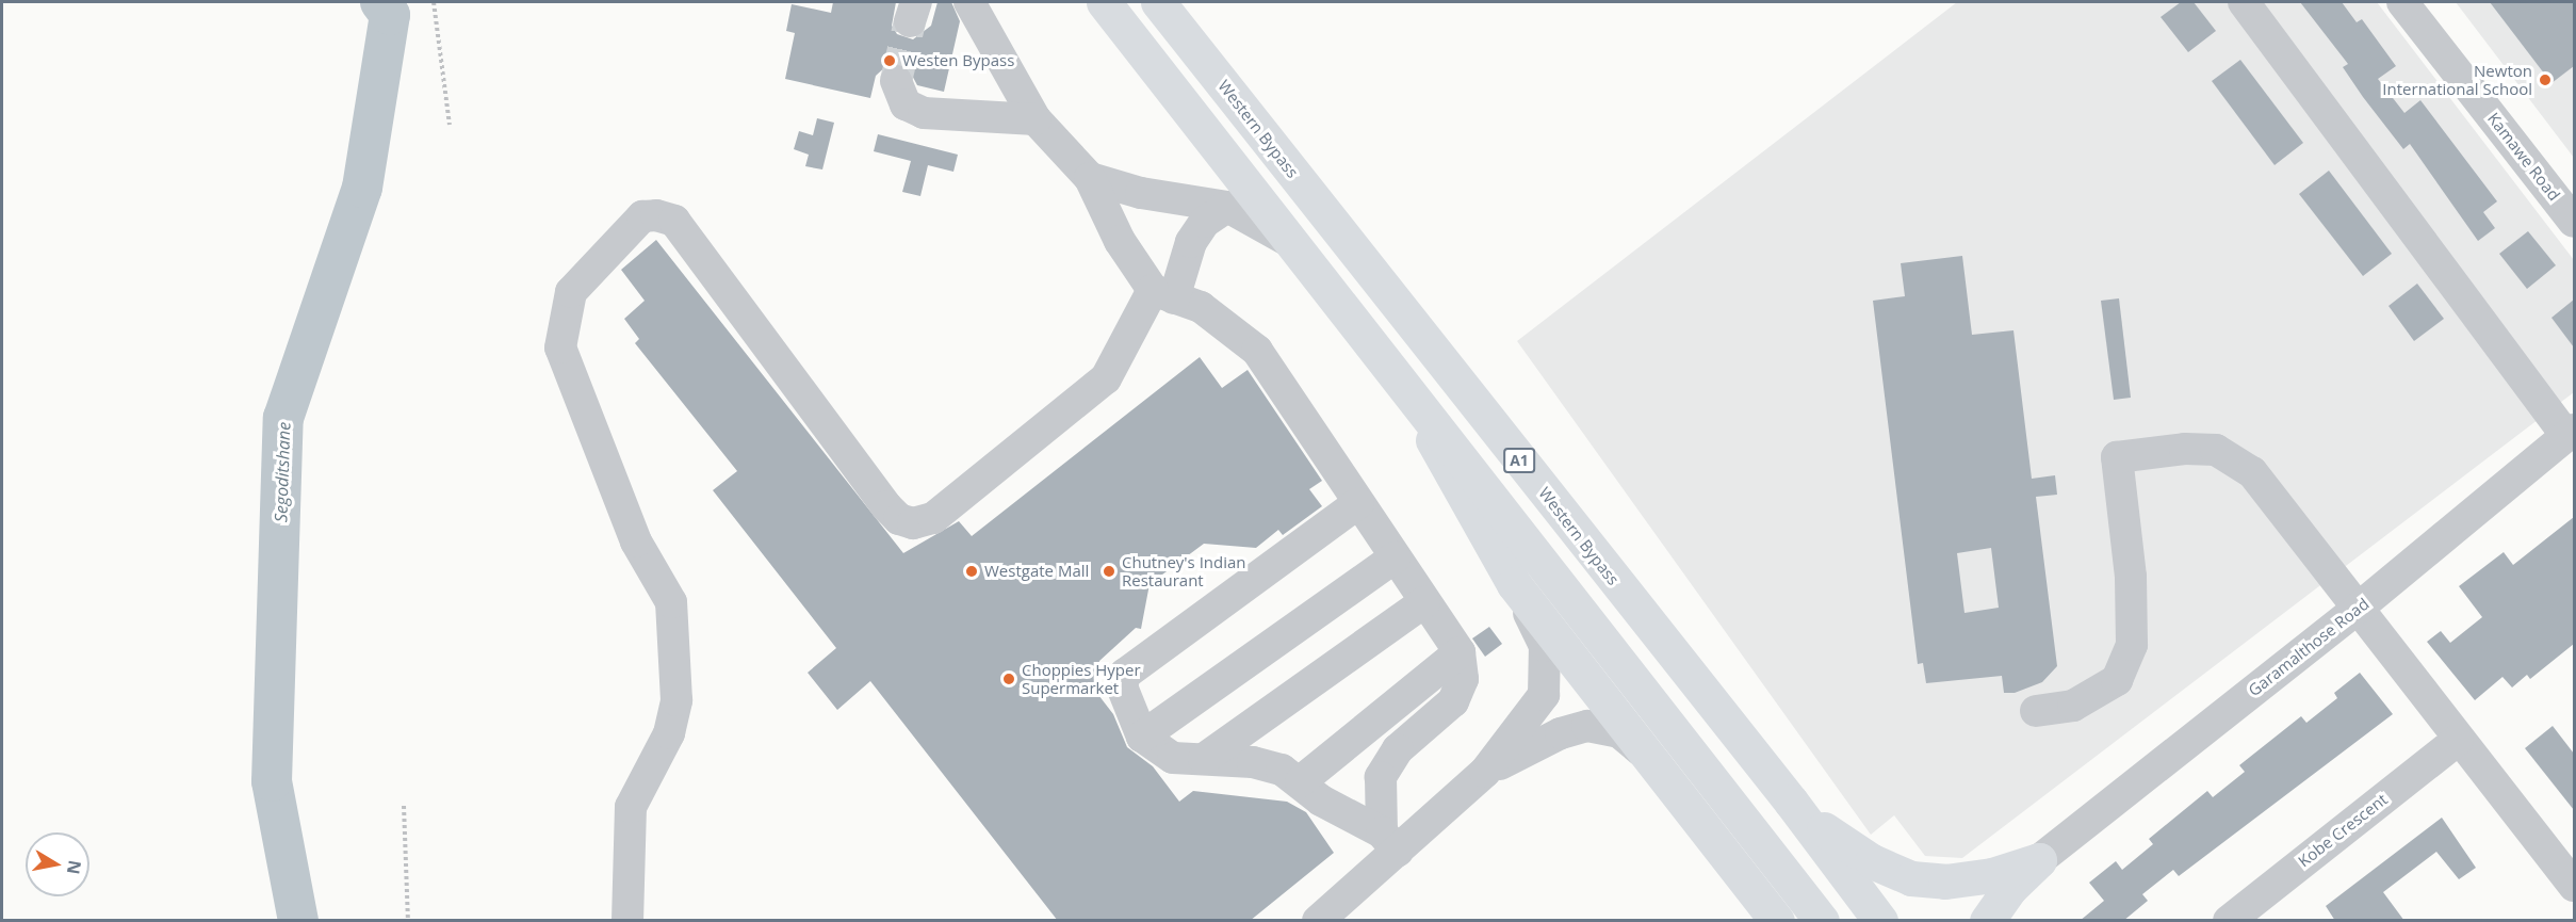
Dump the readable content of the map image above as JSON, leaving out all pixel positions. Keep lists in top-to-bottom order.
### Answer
{
  "streets": {
    "main road": ["Western Bypass", "A1"],
    "street": ["Kamawe Road", "Garamalthose Road", "Kobe Crescent"]
  },
  "water": ["Segoditshane"],
  "places": [
    "Westen Bypass",
    "Newton International School",
    "Westgate Mall",
    "Chutney's Indian Restaurant",
    "Choppies Hyper Supermarket"
  ],
  "north": "right"
}
